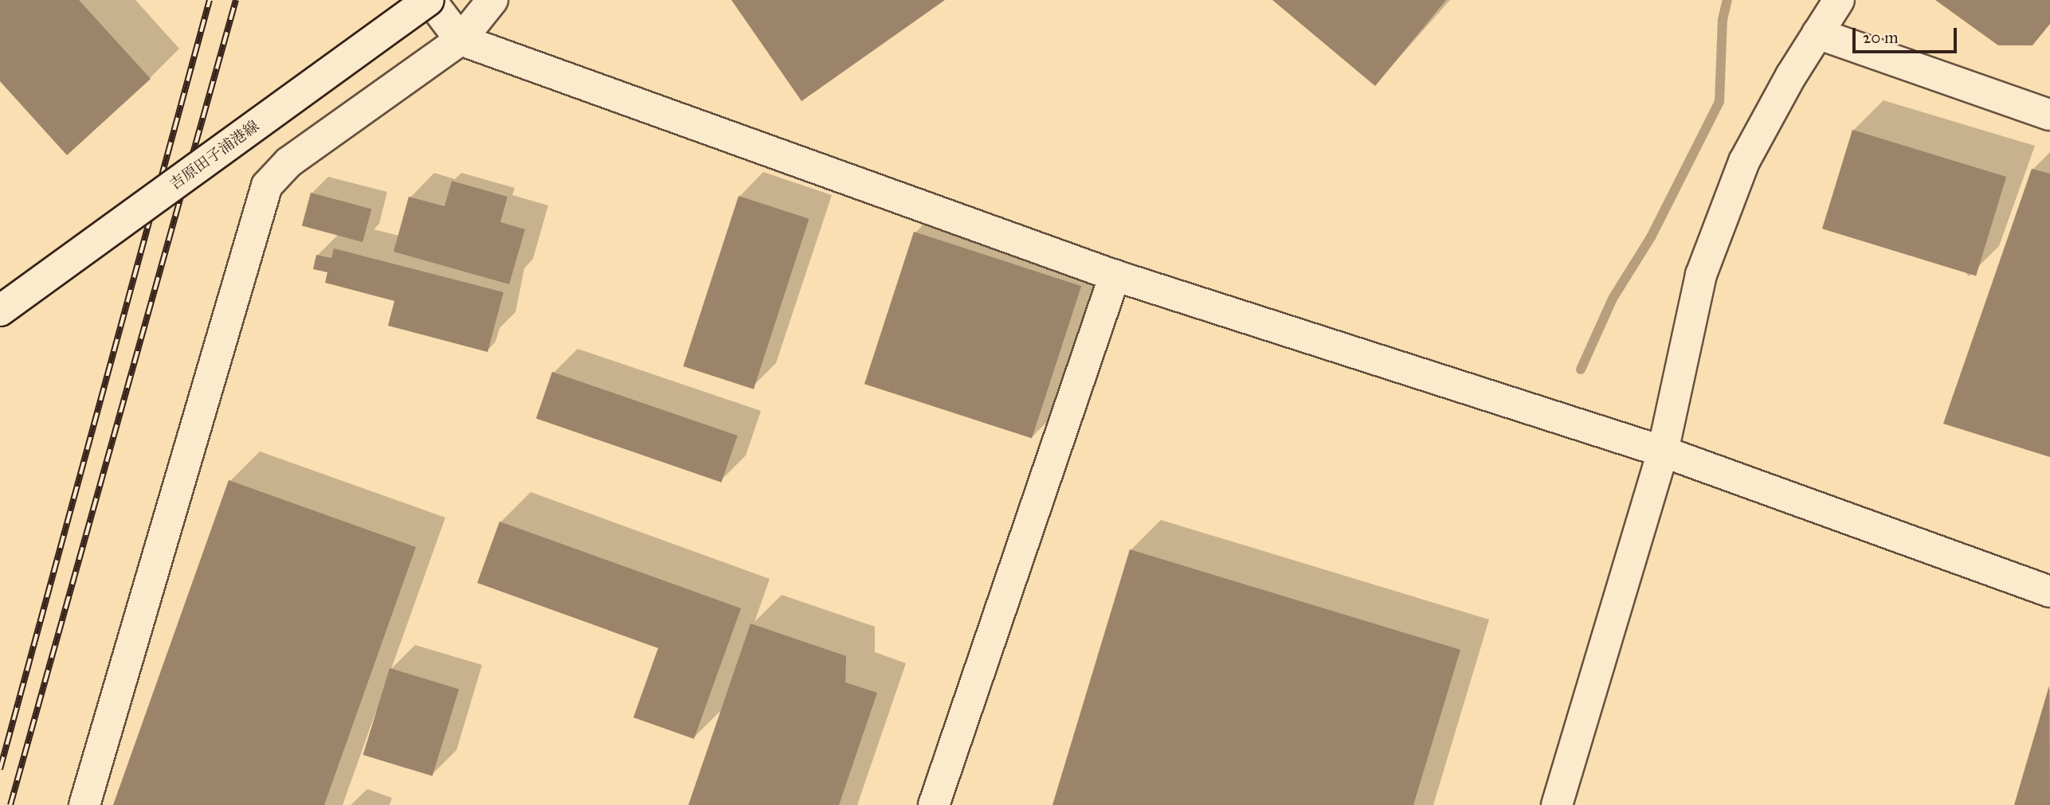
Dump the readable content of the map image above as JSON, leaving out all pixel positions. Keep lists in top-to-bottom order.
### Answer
{
  "streets": {
    "street": ["吉原田子浦港線"]
  },
  "scale_bar": "20 m"
}
